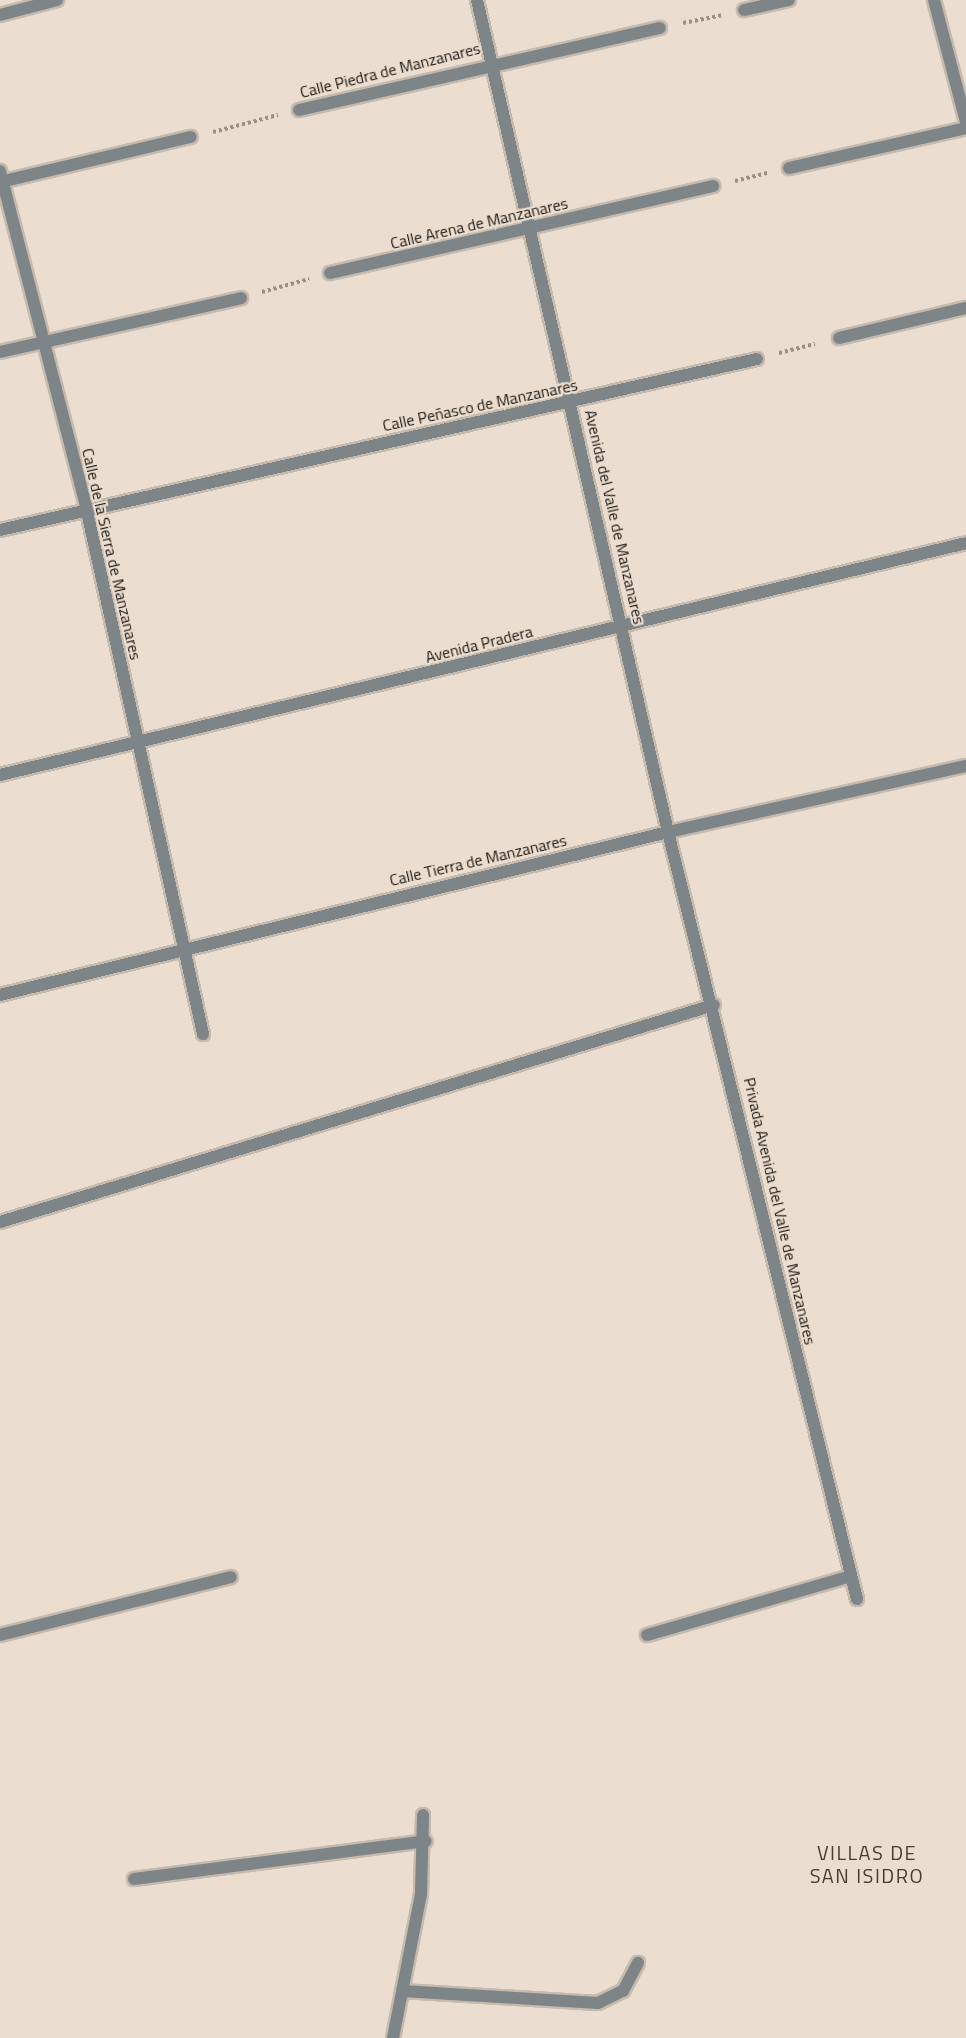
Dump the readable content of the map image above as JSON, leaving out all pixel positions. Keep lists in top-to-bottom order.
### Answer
{
  "streets": {
    "street": [
      "Calle Piedra de Manzanares",
      "Calle Arena de Manzanares",
      "Calle Peñasco de Manzanares",
      "Avenida del Valle de Manzanares",
      "Calle de la Sierra de Manzanares",
      "Avenida Pradera",
      "Calle Tierra de Manzanares",
      "Privada Avenida del Valle de Manzanares"
    ]
  },
  "crossings": [
    ["Calle Piedra de Manzanares", "Avenida del Valle de Manzanares"],
    ["Calle Arena de Manzanares", "Avenida del Valle de Manzanares"],
    ["Calle Peñasco de Manzanares", "Avenida del Valle de Manzanares"],
    ["Calle Peñasco de Manzanares", "Calle de la Sierra de Manzanares"],
    ["Avenida del Valle de Manzanares", "Avenida Pradera"],
    ["Avenida del Valle de Manzanares", "Calle Tierra de Manzanares"],
    ["Avenida del Valle de Manzanares", "Privada Avenida del Valle de Manzanares"],
    ["Calle de la Sierra de Manzanares", "Avenida Pradera"],
    ["Calle de la Sierra de Manzanares", "Calle Tierra de Manzanares"],
    ["Calle Tierra de Manzanares", "Privada Avenida del Valle de Manzanares"]
  ],
  "districts": ["VILLAS DE SAN ISIDRO"]
}
